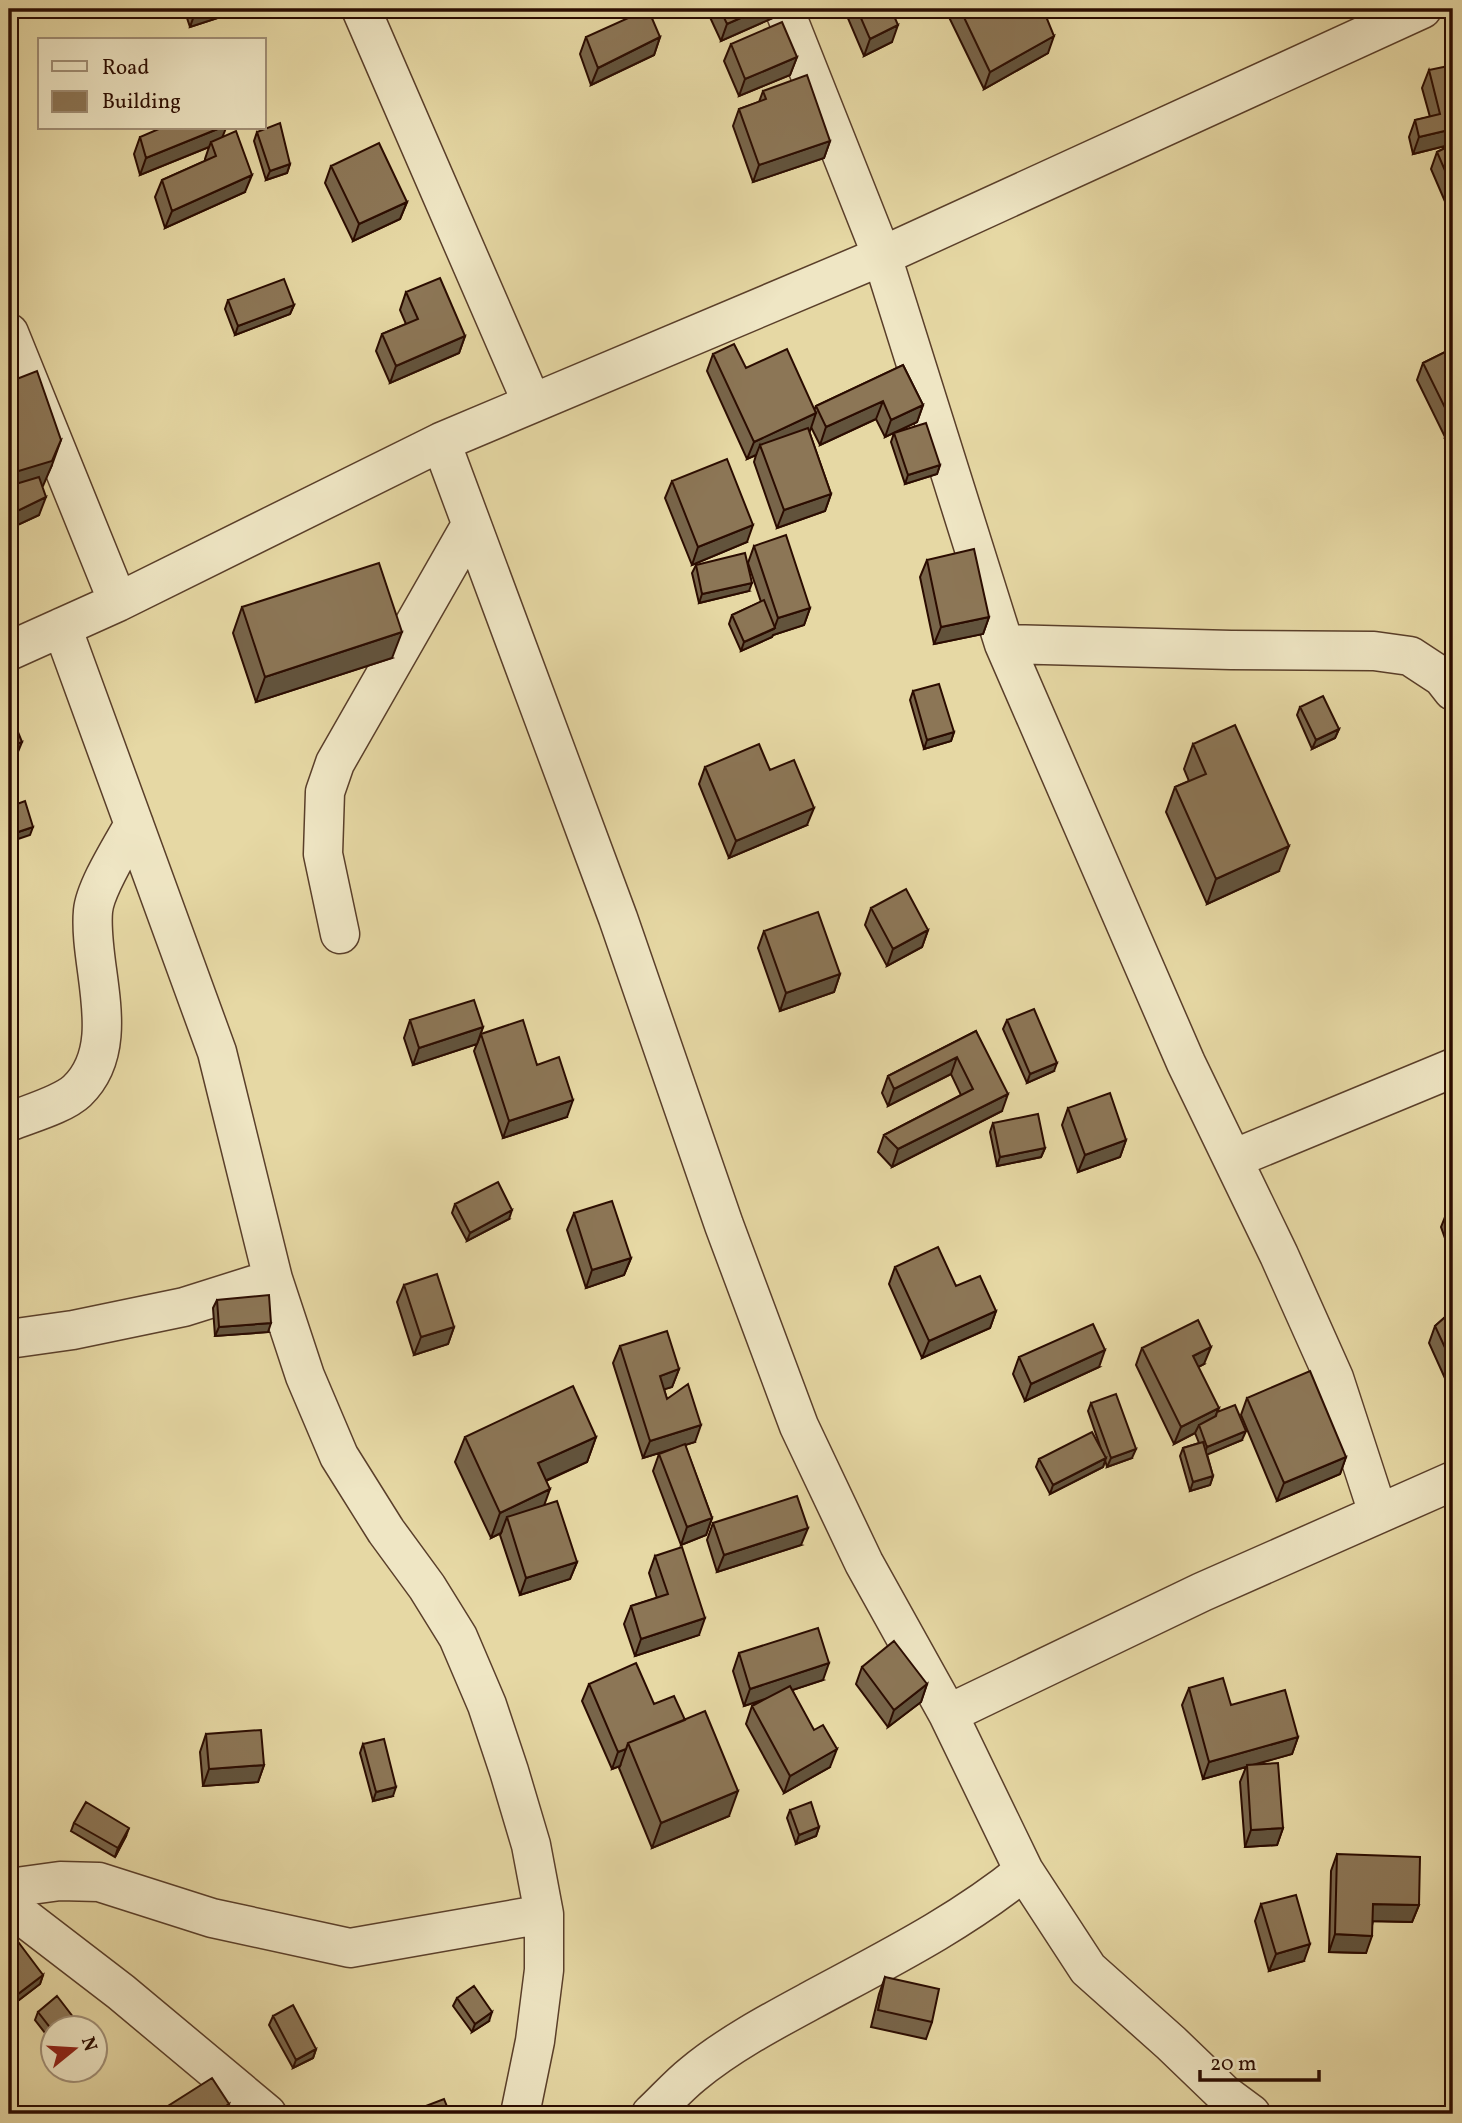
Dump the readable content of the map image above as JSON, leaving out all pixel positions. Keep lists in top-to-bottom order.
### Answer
{
  "legend": ["Road", "Building"],
  "scale_bar": "20 m",
  "north": "right"
}
